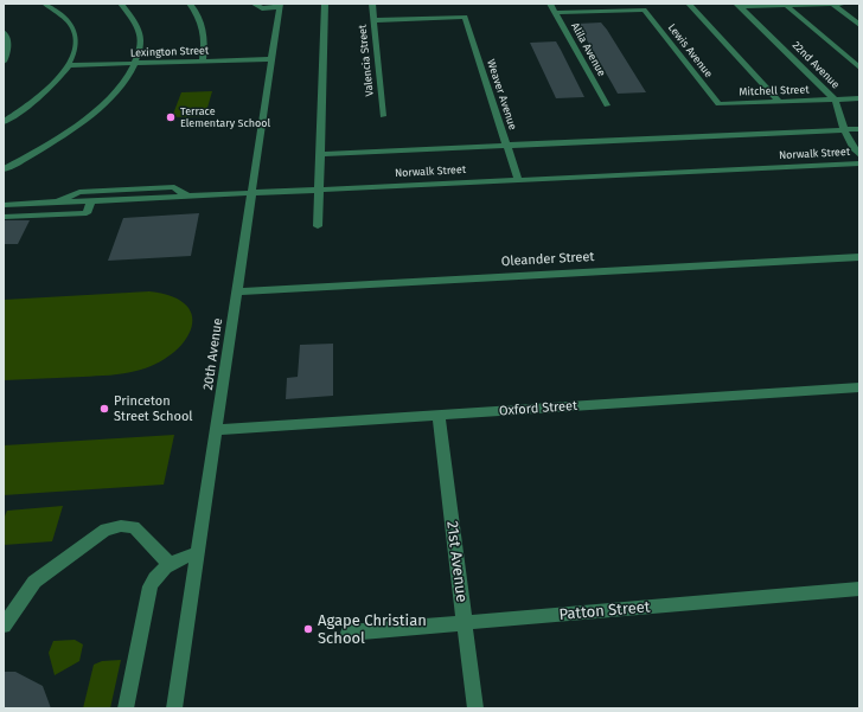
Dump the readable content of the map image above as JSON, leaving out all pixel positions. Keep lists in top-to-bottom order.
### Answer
{
  "streets": {
    "street": [
      "Alila Avenue",
      "Lewis Avenue",
      "Lexington Street",
      "Valencia Street",
      "22nd Avenue",
      "Mitchell Street",
      "Weaver Avenue",
      "Norwalk Street",
      "Oleander Street",
      "20th Avenue",
      "Oxford Street",
      "21st Avenue",
      "Patton Street"
    ]
  },
  "crossings": [
    ["Alila Avenue", "Lewis Avenue"],
    ["Lewis Avenue", "Mitchell Street"],
    ["Lexington Street", "20th Avenue"],
    ["Valencia Street", "Weaver Avenue"],
    ["22nd Avenue", "Mitchell Street"],
    ["Weaver Avenue", "Norwalk Street"],
    ["Norwalk Street", "20th Avenue"],
    ["Oleander Street", "20th Avenue"],
    ["20th Avenue", "Oxford Street"],
    ["Oxford Street", "21st Avenue"],
    ["21st Avenue", "Patton Street"]
  ],
  "places": ["Terrace Elementary School", "Princeton Street School", "Agape Christian School"]
}
